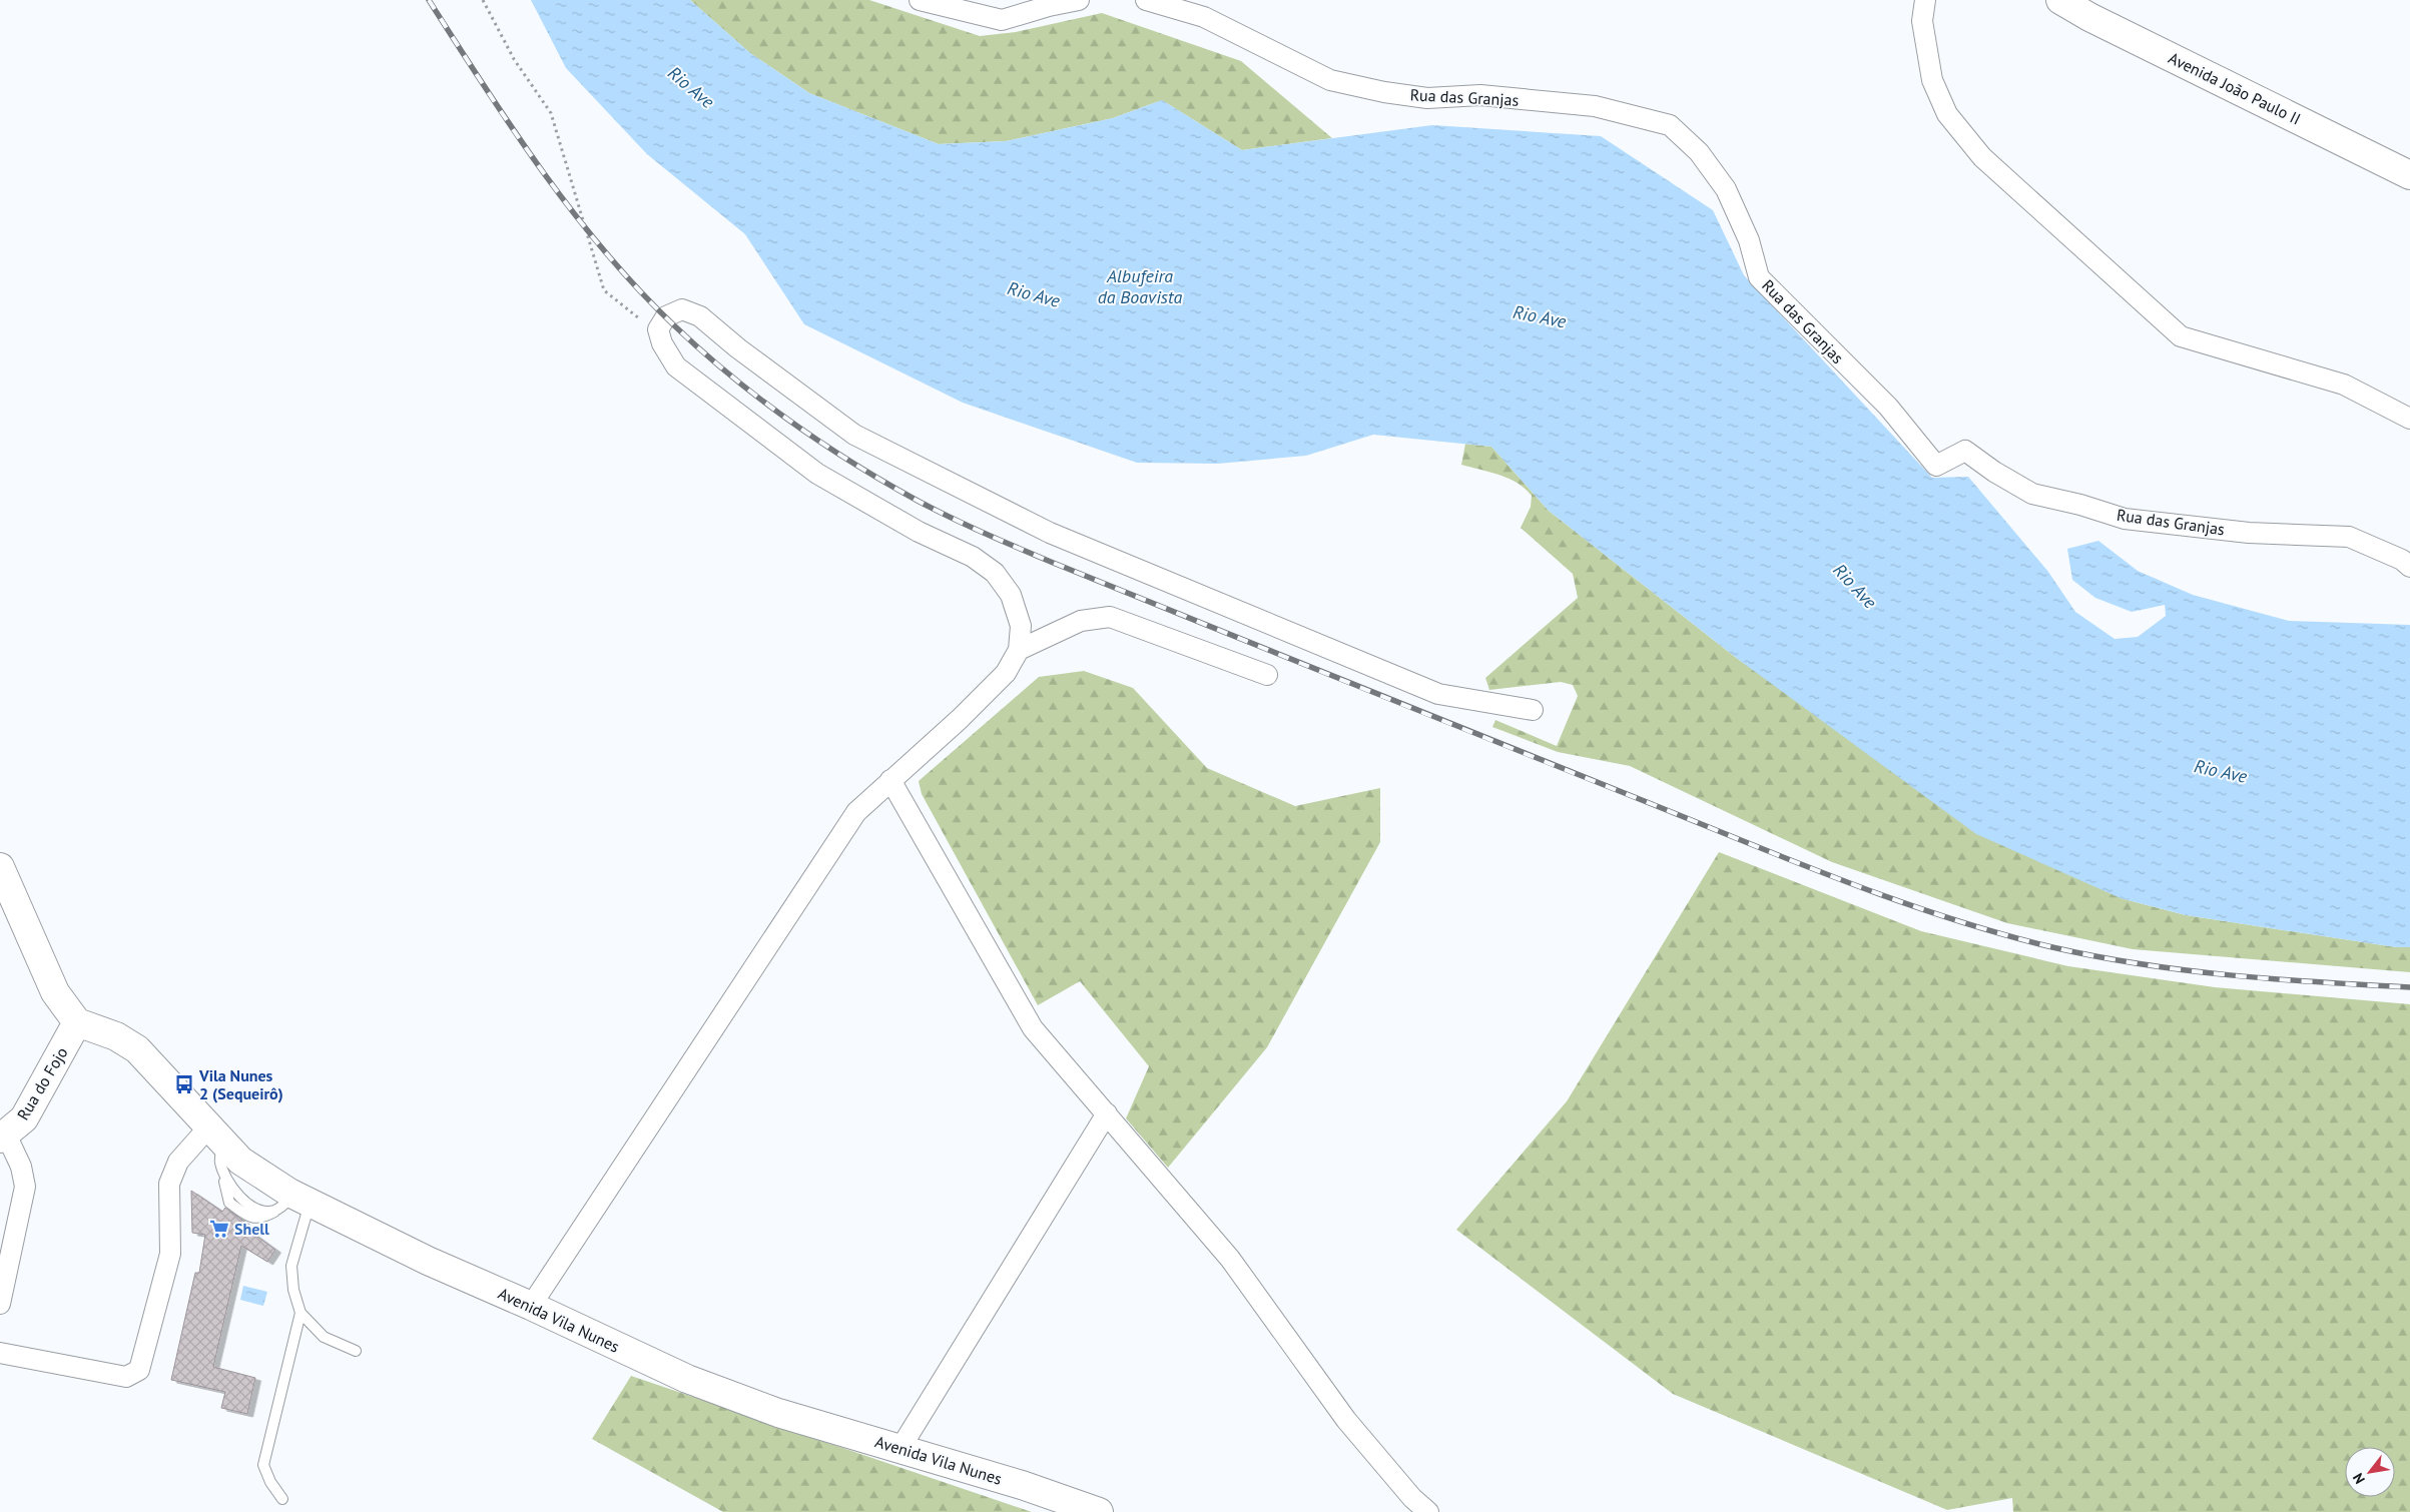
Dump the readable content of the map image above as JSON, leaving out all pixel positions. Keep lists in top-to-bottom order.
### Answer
{
  "streets": {
    "street": [
      "Avenida João Paulo II",
      "Rua das Granjas",
      "Rua do Fojo",
      "Avenida Vila Nunes"
    ]
  },
  "crossings": [
    ["Rua do Fojo", "Avenida Vila Nunes"]
  ],
  "water": ["Rio Ave", "Albufeira da Boavista"],
  "places": {
    "bus stop": ["Vila Nunes 2 (Sequeirô)"],
    "supermarket": ["Shell"]
  },
  "north": "bottom left"
}
